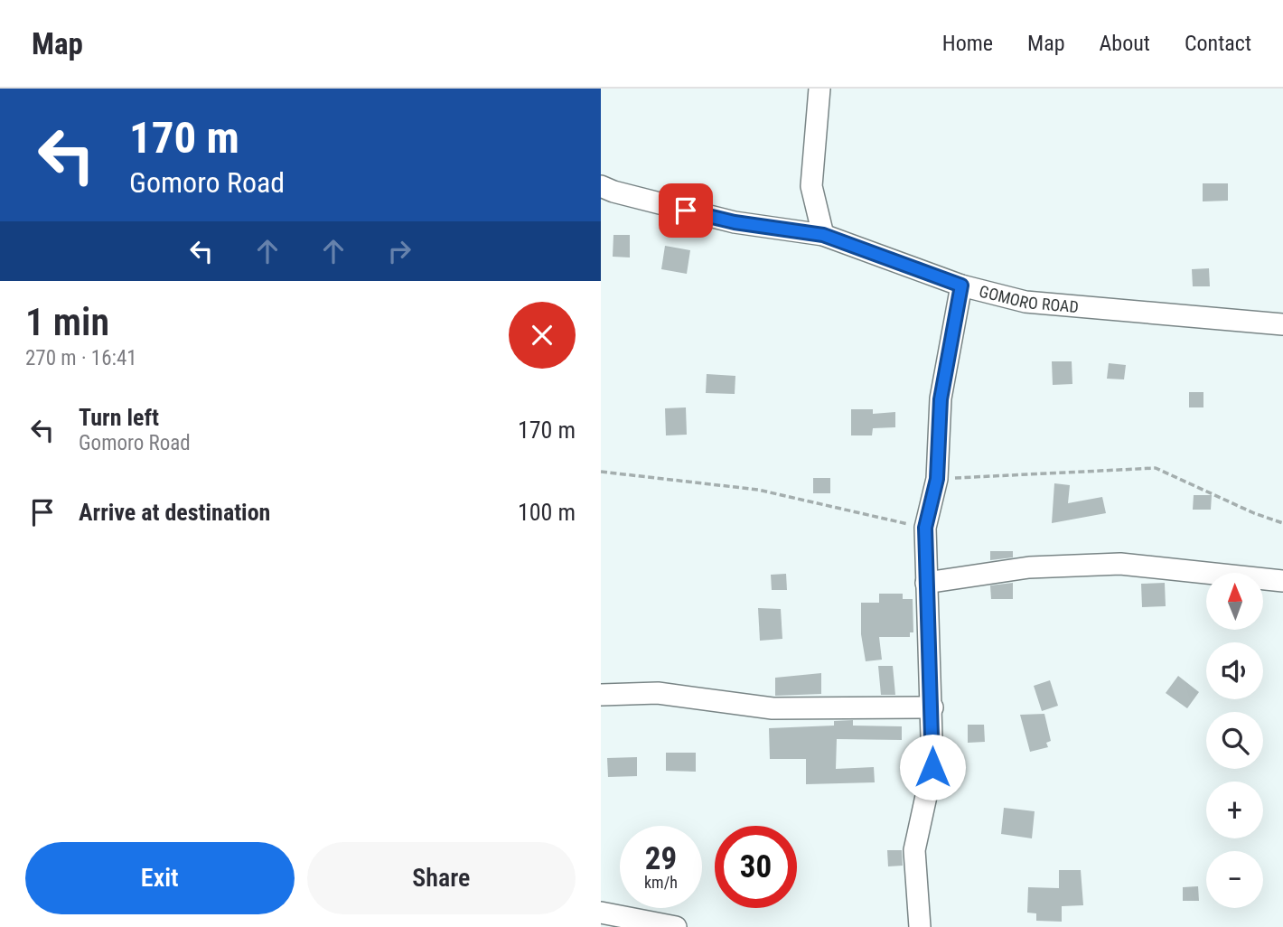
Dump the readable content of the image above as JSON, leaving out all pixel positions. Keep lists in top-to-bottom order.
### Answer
{
  "streets": {
    "street": ["GOMORO ROAD"]
  },
  "north": "top",
  "page": {
    "header": "Map",
    "nav": [
      "Home",
      "Map",
      "About",
      "Contact"
    ],
    "turn": ["170 m", "Gomoro Road"],
    "heading": ["1 min", "270 m · 16:41"],
    "list": [
      {
        "name": "Turn left",
        "note": "Gomoro Road",
        "value": "170 m"
      },
      {
        "name": "Arrive at destination",
        "value": "100 m"
      }
    ],
    "map_buttons": ["+", "−"],
    "speed": "29 km/h",
    "limit": "30",
    "buttons": ["Exit", "Share"]
  }
}
